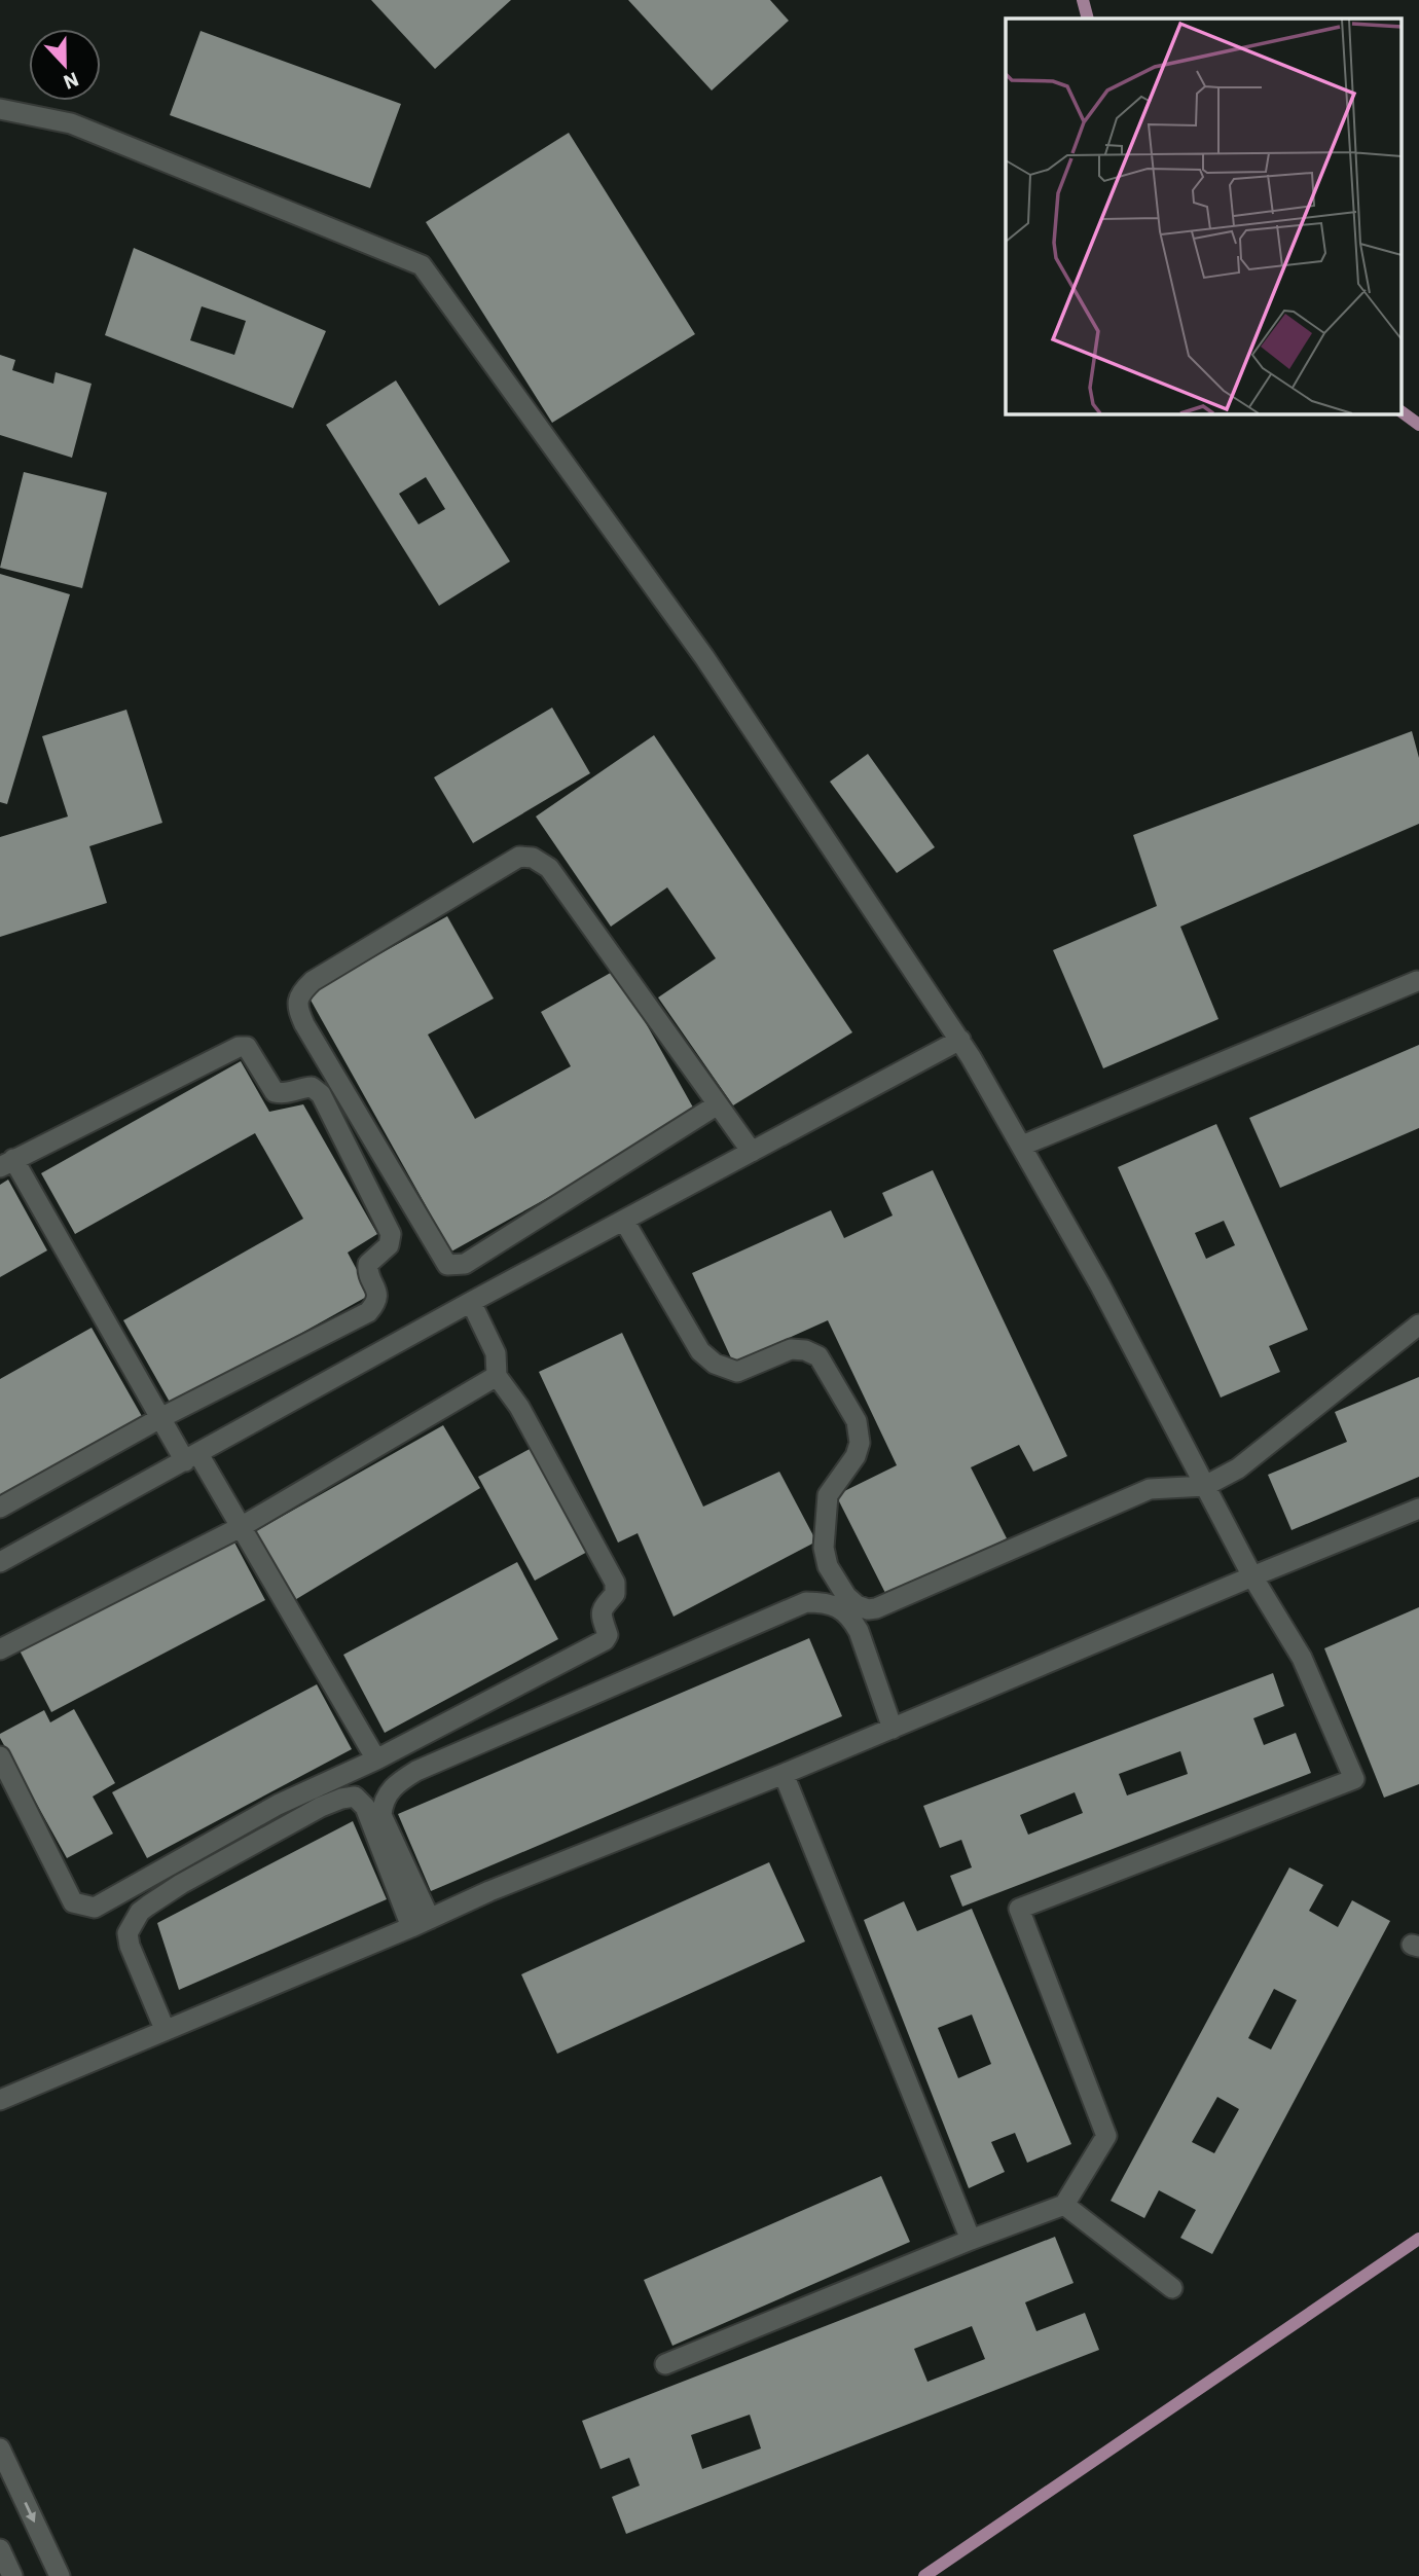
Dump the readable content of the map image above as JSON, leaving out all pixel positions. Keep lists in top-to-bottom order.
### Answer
{
  "north": "bottom"
}
